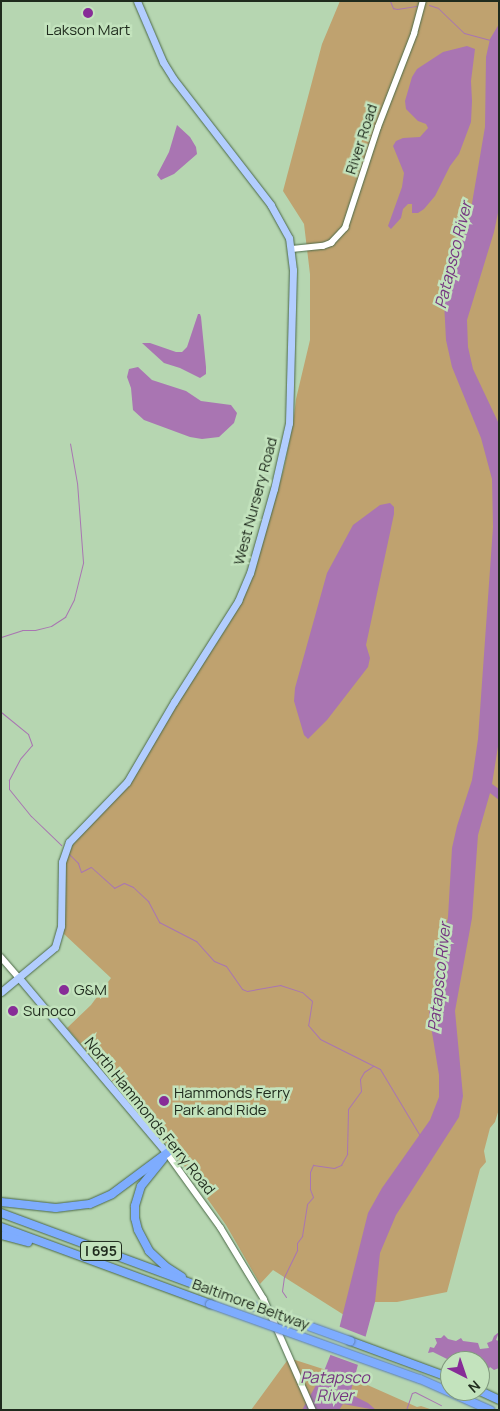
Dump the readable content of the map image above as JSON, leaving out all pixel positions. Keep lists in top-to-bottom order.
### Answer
{
  "streets": {
    "highway": ["I 695", "Baltimore Beltway"],
    "main road": ["West Nursery Road", "North Hammonds Ferry Road"],
    "street": ["River Road"]
  },
  "crossings": [
    ["River Road", "West Nursery Road"],
    ["West Nursery Road", "North Hammonds Ferry Road"]
  ],
  "water": ["Patapsco River"],
  "places": [
    "Lakson Mart",
    "G&M",
    "Sunoco",
    "Hammonds Ferry Park and Ride"
  ],
  "north": "bottom right"
}
